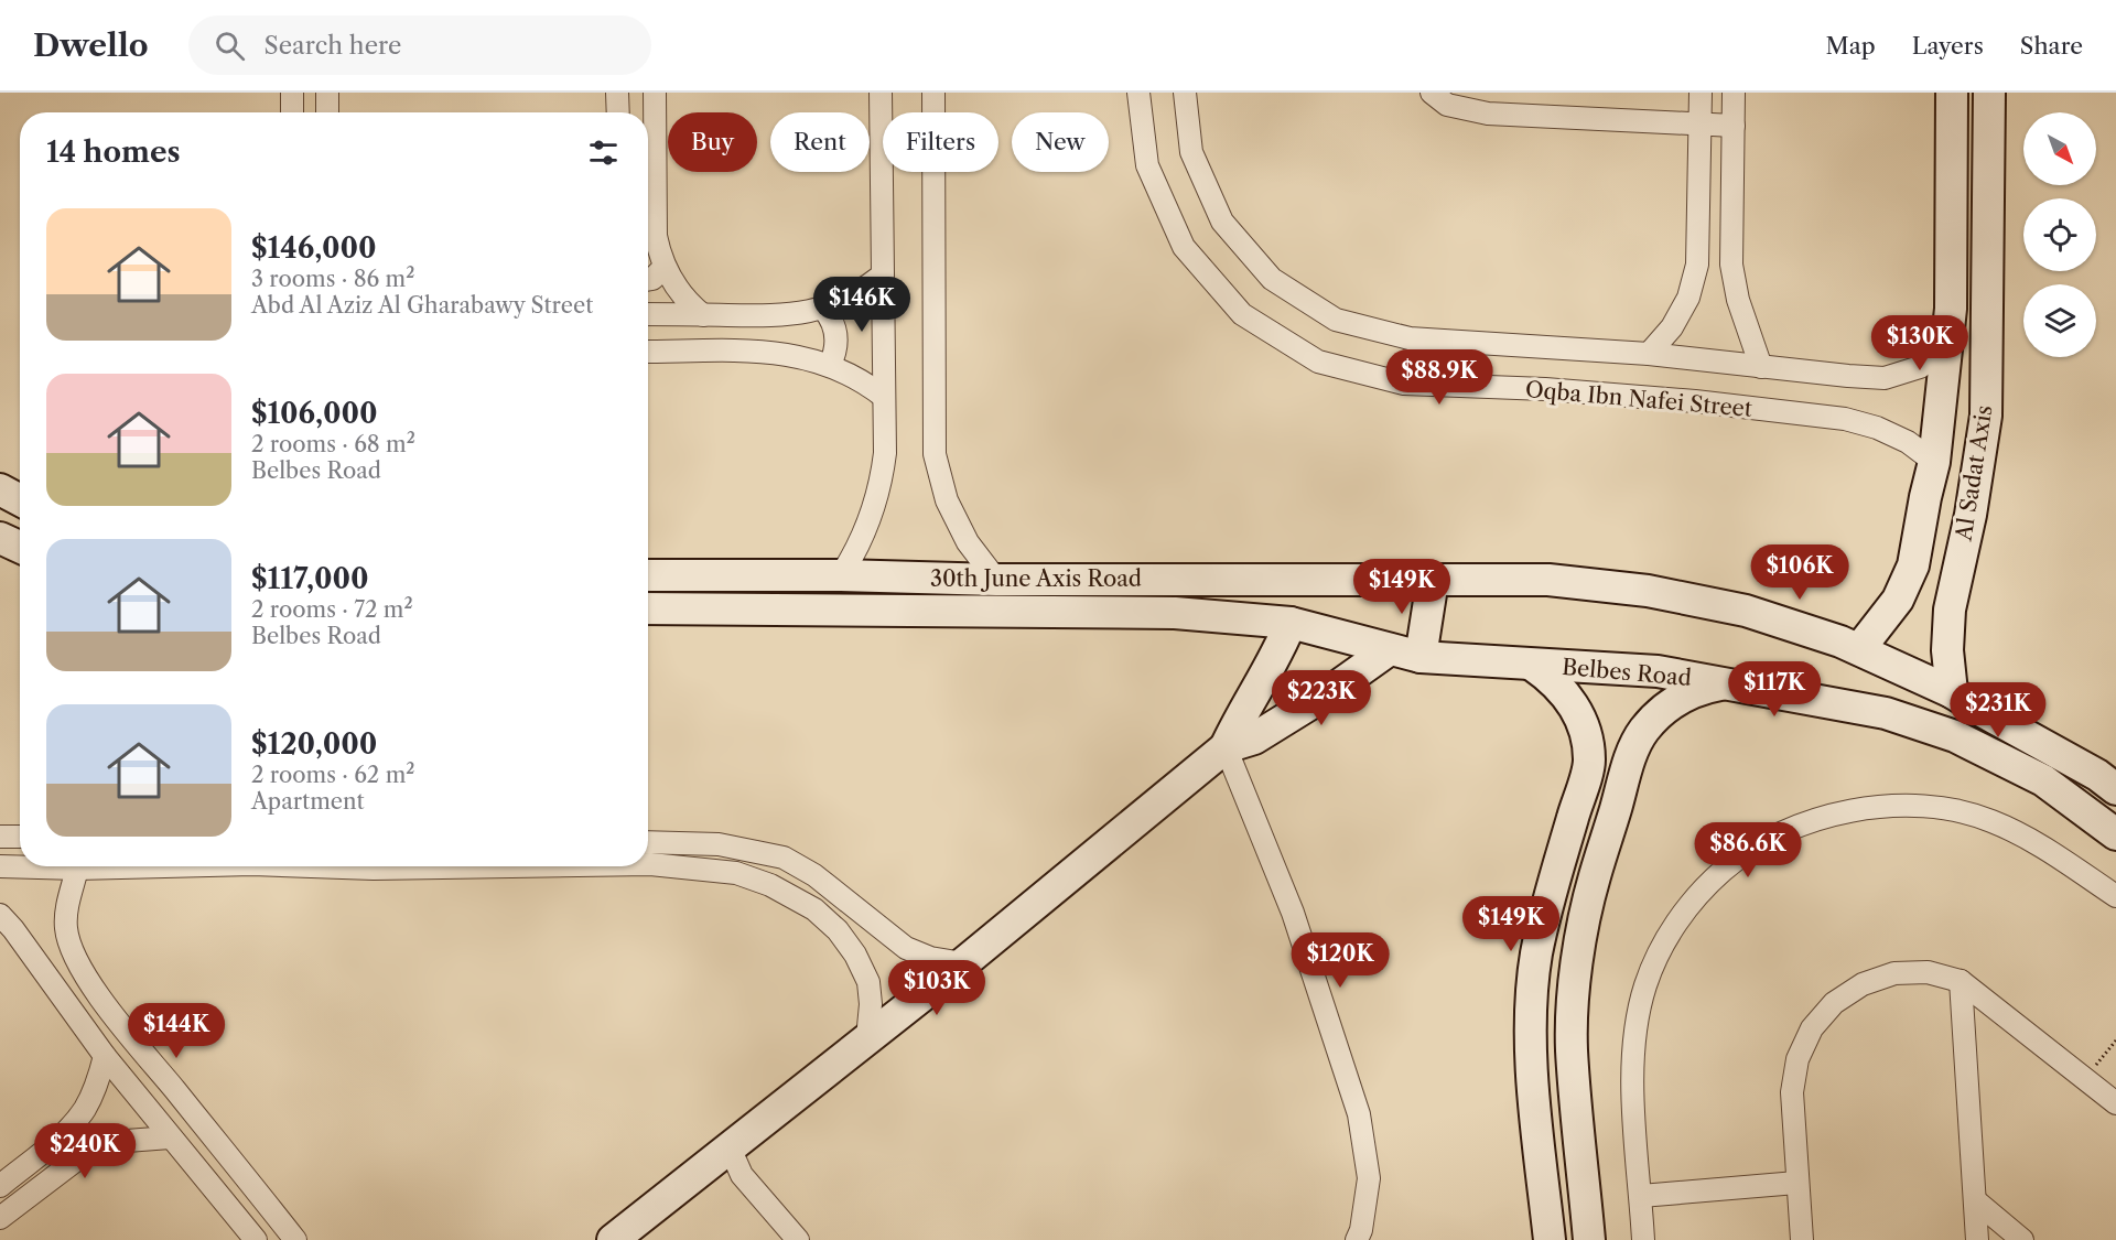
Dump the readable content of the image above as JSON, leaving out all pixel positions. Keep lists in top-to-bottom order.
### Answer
{
  "streets": {
    "street": [
      "Oqba Ibn Nafei Street",
      "Al Sadat Axis",
      "30th June Axis Road",
      "Belbes Road"
    ]
  },
  "crossings": [
    ["Oqba Ibn Nafei Street", "Al Sadat Axis"],
    ["30th June Axis Road", "Belbes Road"]
  ],
  "north": "bottom right",
  "page": {
    "header": "Dwello",
    "search": "Search here",
    "nav": ["Map", "Layers", "Share"],
    "chip": [
      "Buy",
      "Rent",
      "Filters",
      "New"
    ],
    "heading": "14 homes",
    "list": [
      {
        "name": "$146,000",
        "note": "3 rooms · 86 m² · Abd Al Aziz Al Gharabawy Street"
      },
      {
        "name": "$106,000",
        "note": "2 rooms · 68 m² · Belbes Road"
      },
      {
        "name": "$117,000",
        "note": "2 rooms · 72 m² · Belbes Road"
      },
      {
        "name": "$120,000",
        "note": "2 rooms · 62 m² · Apartment"
      }
    ],
    "price": [
      "$146K",
      "$130K",
      "$88.9K",
      "$106K",
      "$149K",
      "$117K",
      "$223K",
      "$231K",
      "$86.6K",
      "$149K",
      "$120K",
      "$103K",
      "$144K",
      "$240K"
    ]
  }
}
